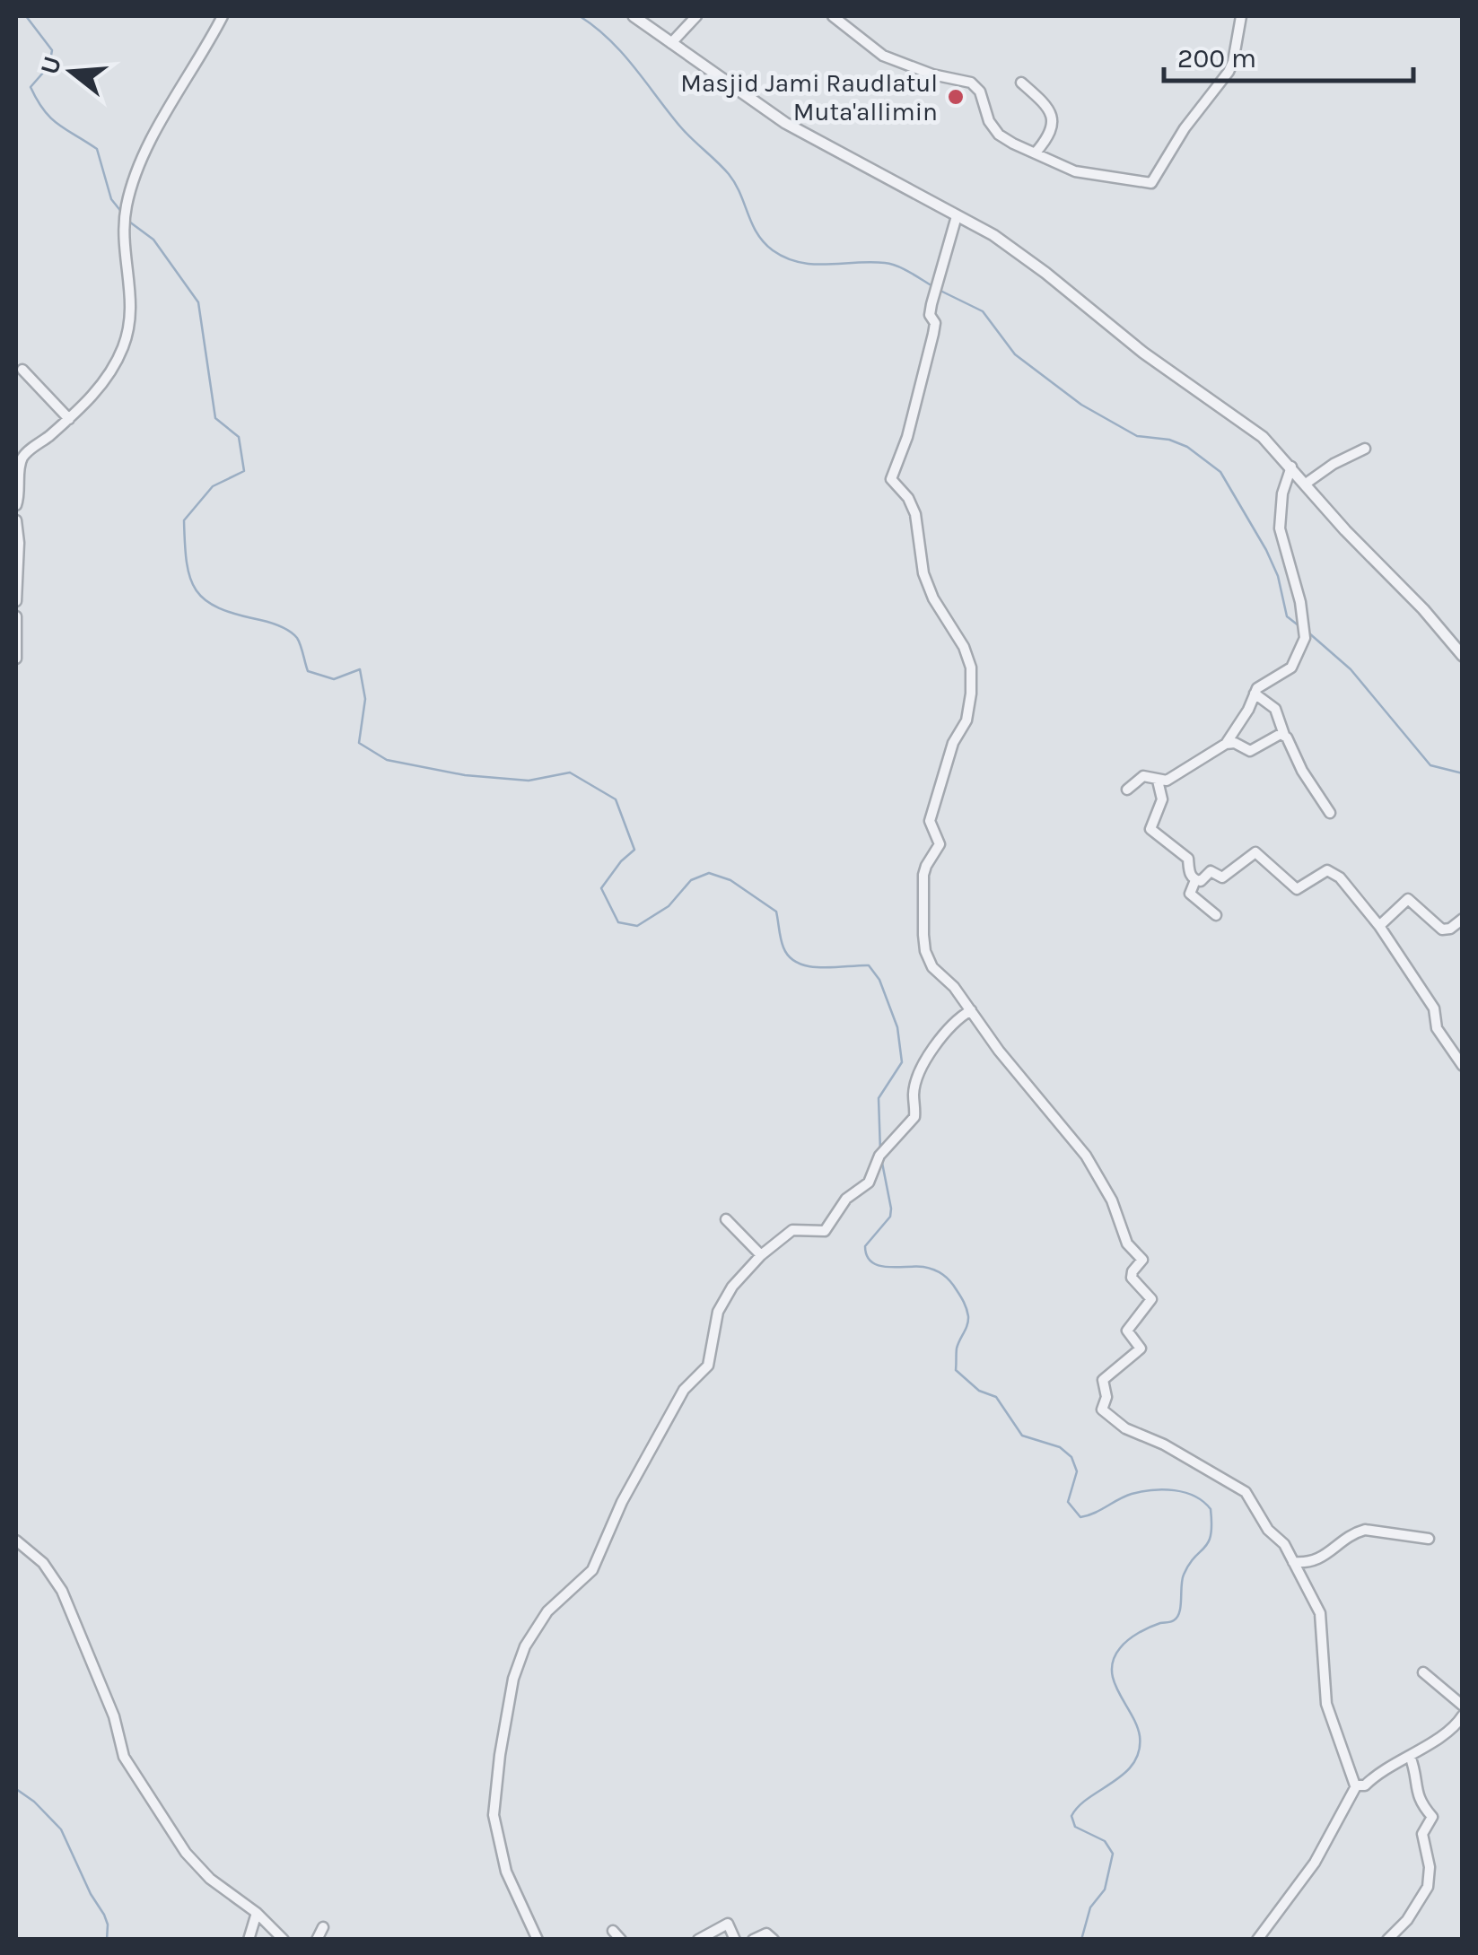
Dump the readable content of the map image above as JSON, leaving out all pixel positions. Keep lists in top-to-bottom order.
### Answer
{
  "places": ["Masjid Jami Raudlatul Muta'allimin"],
  "scale_bar": "200 m",
  "north": "left"
}
